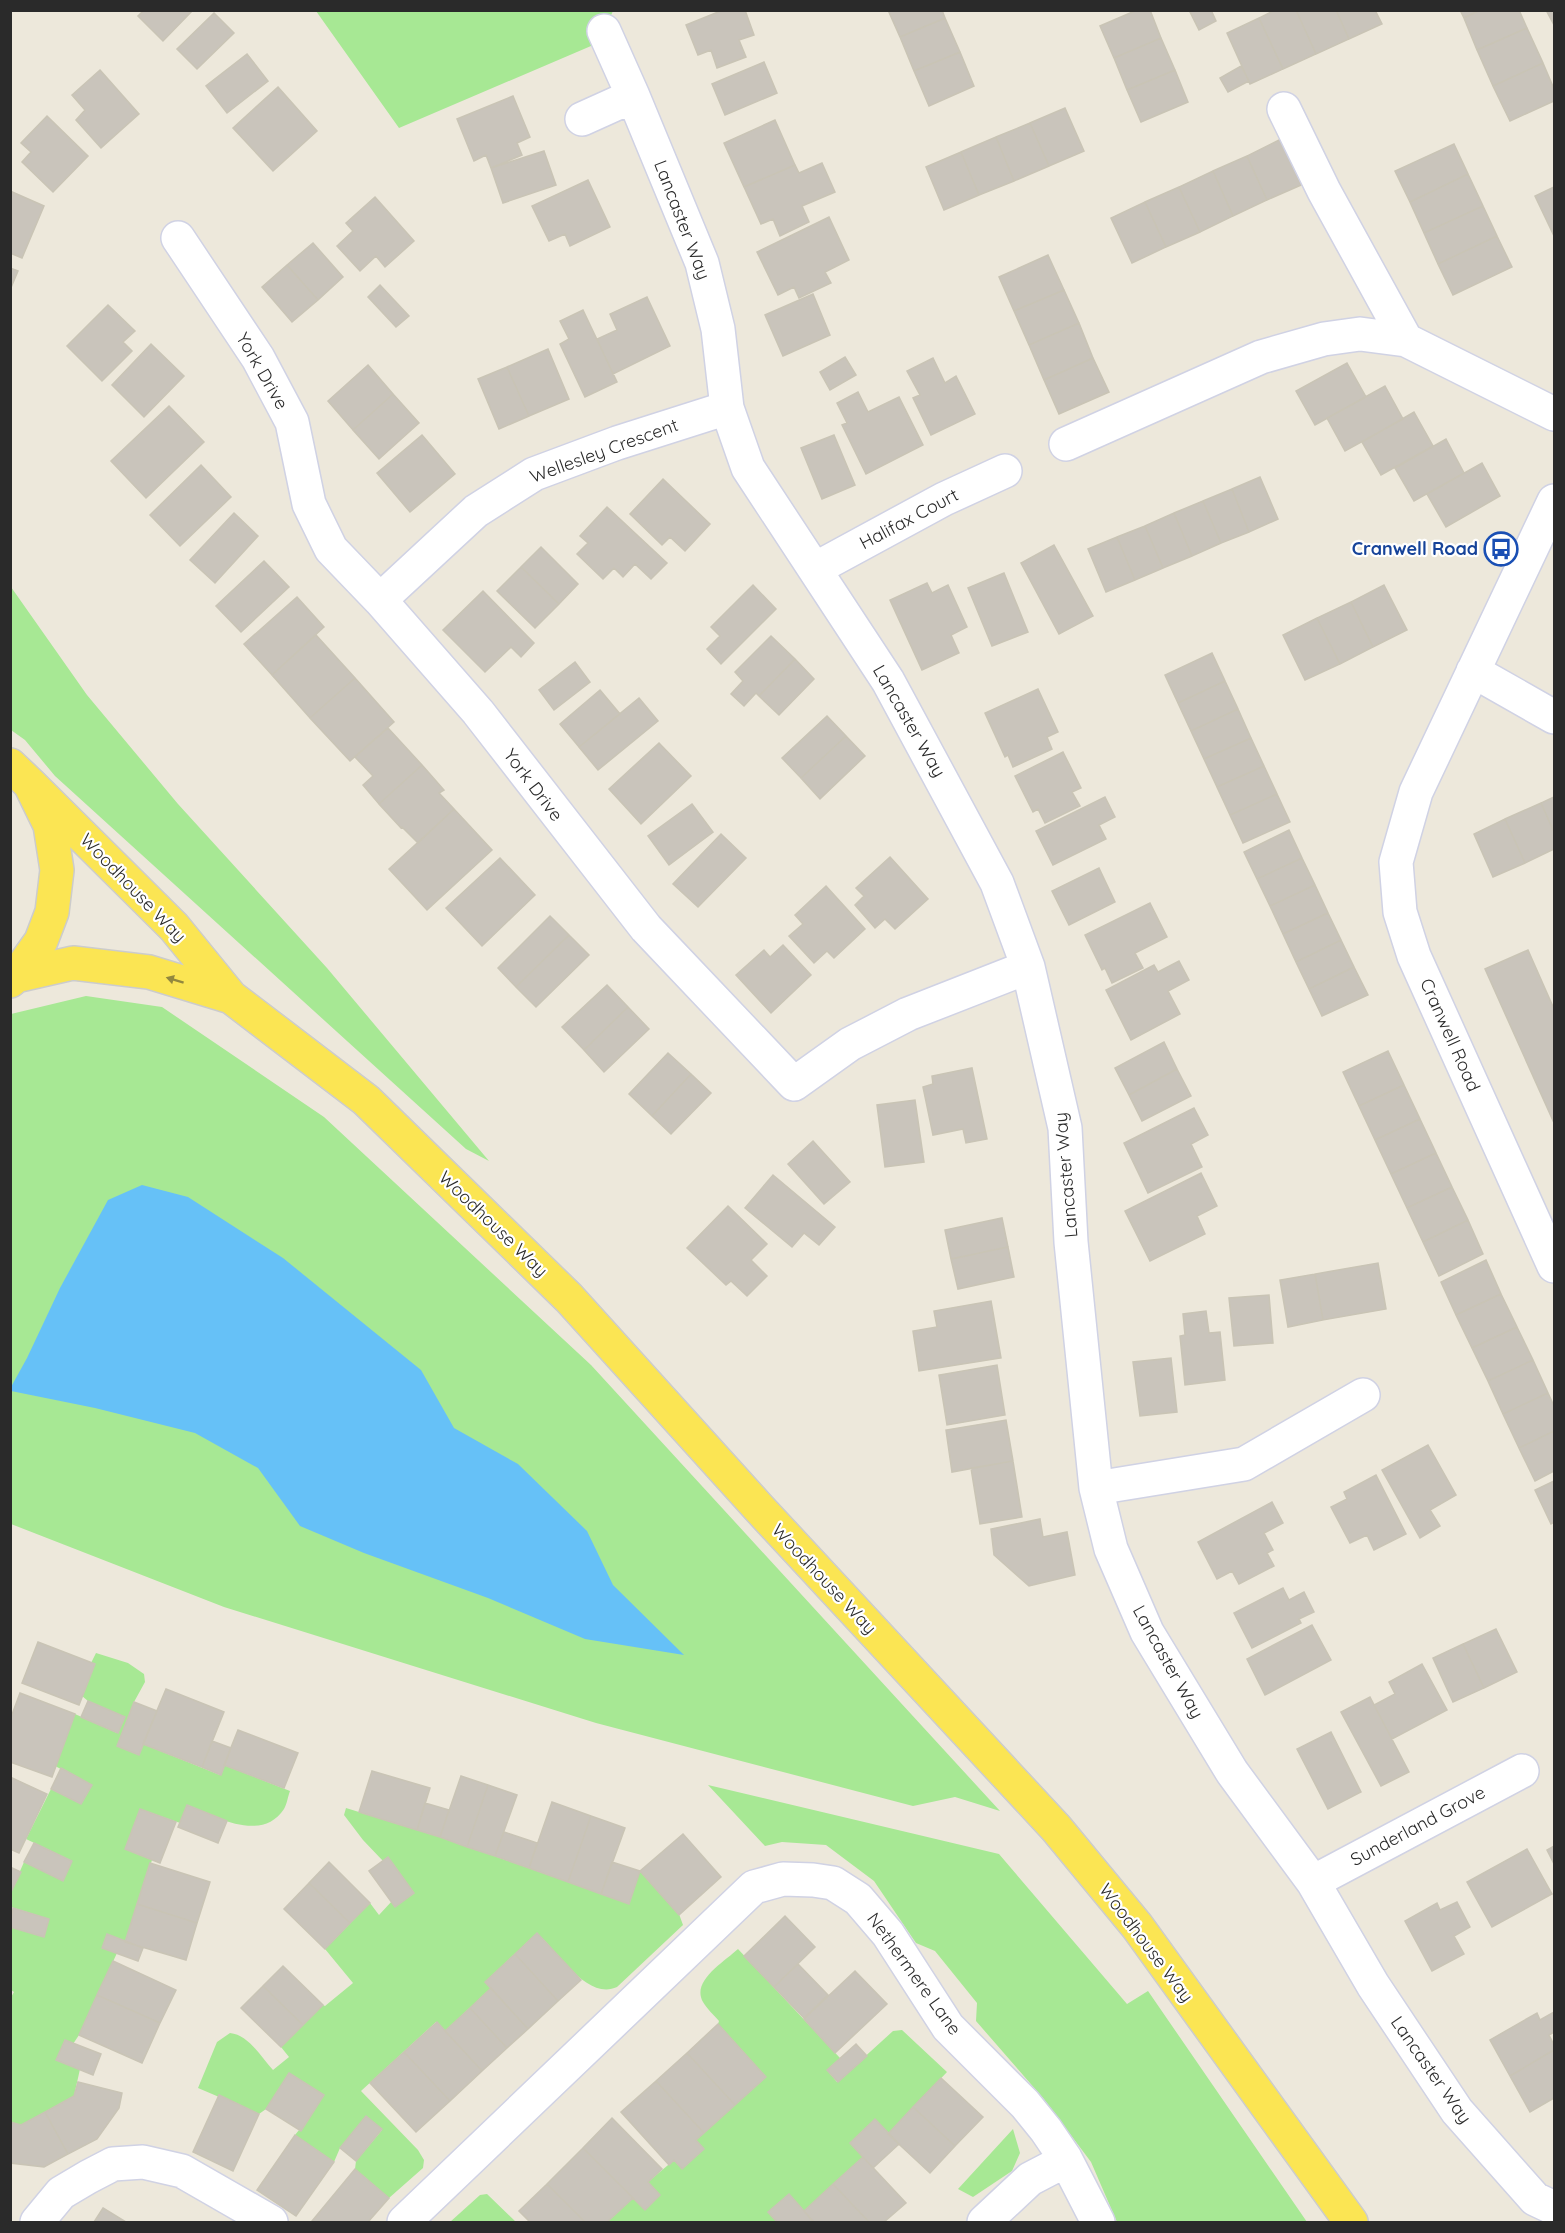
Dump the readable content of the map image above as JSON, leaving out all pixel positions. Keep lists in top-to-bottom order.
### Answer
{
  "streets": {
    "main road": ["Woodhouse Way"],
    "street": [
      "Lancaster Way",
      "York Drive",
      "Wellesley Crescent",
      "Halifax Court",
      "Cranwell Road",
      "Sunderland Grove",
      "Nethermere Lane"
    ]
  },
  "crossings": [
    ["Lancaster Way", "York Drive"],
    ["Lancaster Way", "Wellesley Crescent"],
    ["Lancaster Way", "Halifax Court"],
    ["Lancaster Way", "Sunderland Grove"],
    ["York Drive", "Wellesley Crescent"]
  ],
  "places": {
    "bus stop": ["Cranwell Road"]
  }
}
